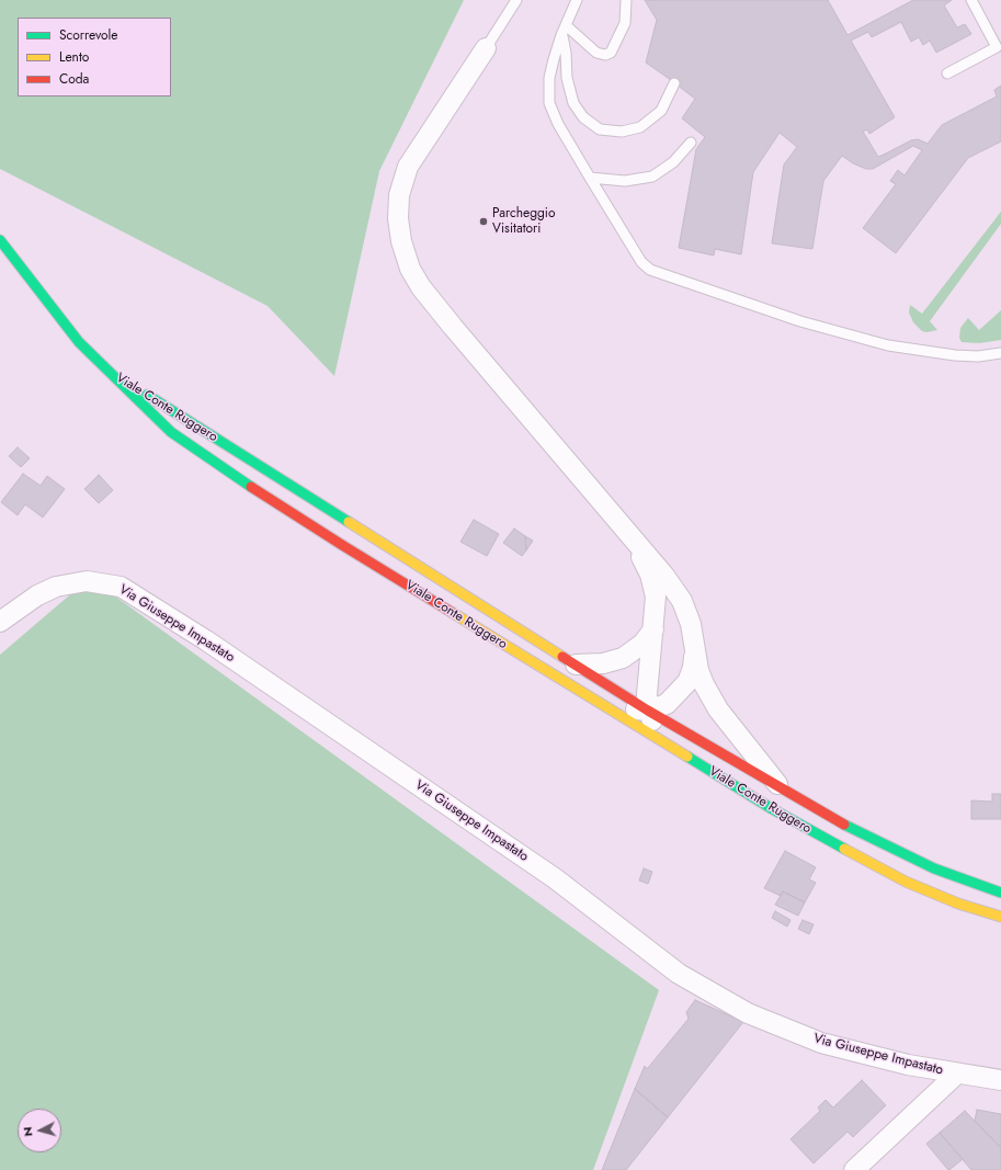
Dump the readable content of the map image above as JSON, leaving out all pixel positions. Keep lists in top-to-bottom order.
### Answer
{
  "streets": {
    "main road": ["Viale Conte Ruggero"],
    "street": ["Via Giuseppe Impastato"]
  },
  "places": ["Parcheggio Visitatori"],
  "legend": ["Scorrevole", "Lento", "Coda"],
  "north": "left"
}
